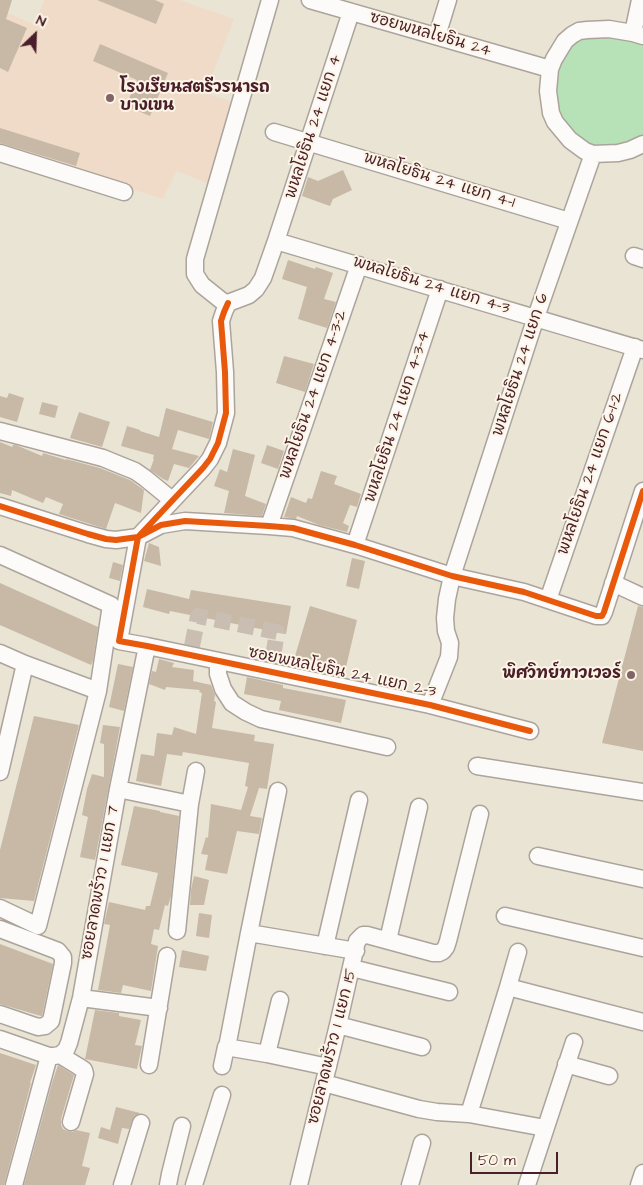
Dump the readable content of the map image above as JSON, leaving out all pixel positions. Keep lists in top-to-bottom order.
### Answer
{
  "streets": {
    "street": [
      "ซอยพหลโยธิน 24",
      "พหลโยธิน 24 แยก 4",
      "พหลโยธิน 24 แยก 4-1",
      "พหลโยธิน 24 แยก 4-3",
      "พหลโยธิน 24 แยก 6",
      "พหลโยธิน 24 แยก 4-3-2",
      "พหลโยธิน 24 แยก 4-3-4",
      "พหลโยธิน 24 แยก 6-1-2",
      "ซอยพหลโยธิน 24 แยก 2-3",
      "ซอยลาดพร้าว 1 แยก 7",
      "ซอยลาดพร้าว 1 แยก 15"
    ]
  },
  "crossings": [
    ["ซอยพหลโยธิน 24", "พหลโยธิน 24 แยก 4"],
    ["พหลโยธิน 24 แยก 4", "พหลโยธิน 24 แยก 4-1"],
    ["พหลโยธิน 24 แยก 4", "พหลโยธิน 24 แยก 4-3"],
    ["พหลโยธิน 24 แยก 4-1", "พหลโยธิน 24 แยก 6"],
    ["พหลโยธิน 24 แยก 4-3", "พหลโยธิน 24 แยก 6"],
    ["พหลโยธิน 24 แยก 4-3", "พหลโยธิน 24 แยก 4-3-2"],
    ["พหลโยธิน 24 แยก 4-3", "พหลโยธิน 24 แยก 4-3-4"],
    ["พหลโยธิน 24 แยก 4-3", "พหลโยธิน 24 แยก 6-1-2"],
    ["พหลโยธิน 24 แยก 6", "ซอยพหลโยธิน 24 แยก 2-3"],
    ["ซอยพหลโยธิน 24 แยก 2-3", "ซอยลาดพร้าว 1 แยก 7"]
  ],
  "places": ["โรงเรียนสตรีวรนารถ บางเขน", "พิศวิทย์ทาวเวอร์"],
  "scale_bar": "50 m",
  "north": "top right"
}
